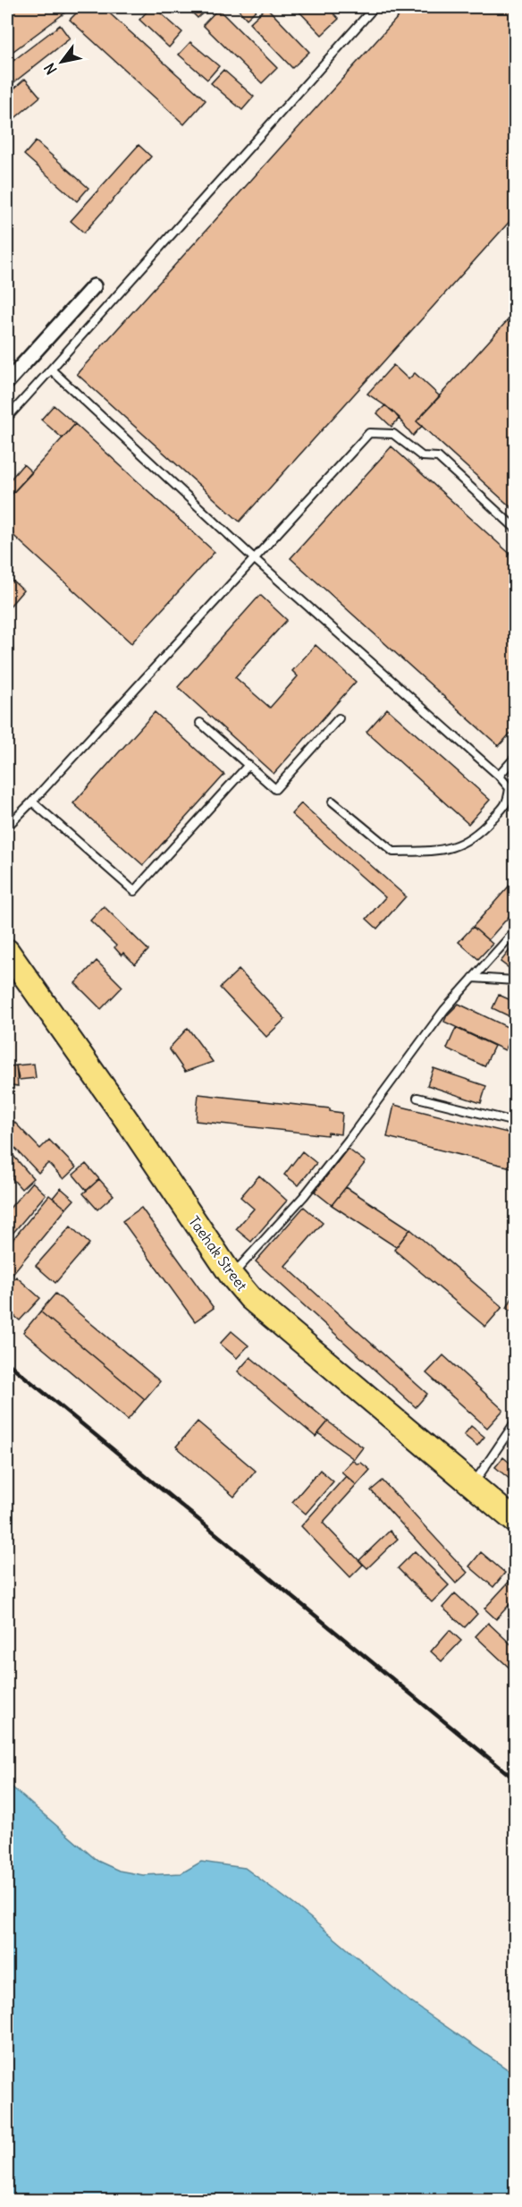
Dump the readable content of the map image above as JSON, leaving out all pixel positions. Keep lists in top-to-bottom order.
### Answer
{
  "streets": {
    "main road": ["Taehak Street"]
  },
  "north": "bottom left"
}
